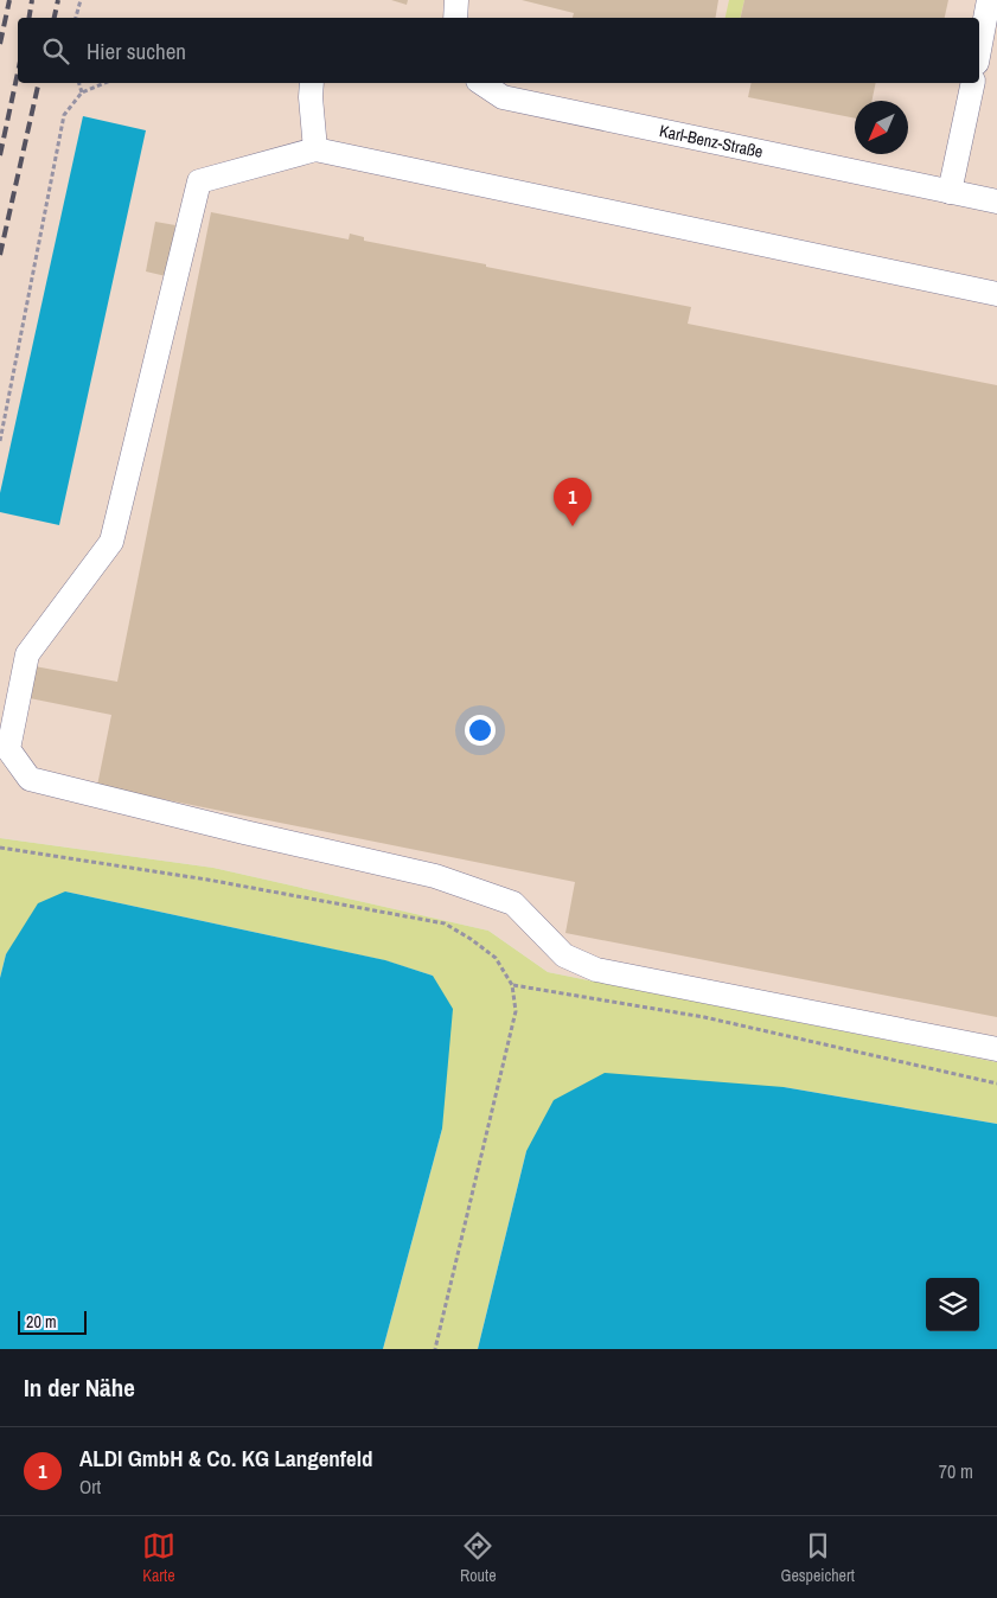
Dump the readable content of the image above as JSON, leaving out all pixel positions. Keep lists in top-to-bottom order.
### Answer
{
  "streets": {
    "street": ["Karl-Benz-Straße"]
  },
  "scale_bar": "20 m",
  "north": "bottom left",
  "page": {
    "search": "Hier suchen",
    "pins": "1",
    "scale": "20 m",
    "heading": "In der Nähe",
    "list": [
      {
        "mark": "1",
        "name": "ALDI GmbH & Co. KG Langenfeld",
        "note": "Ort",
        "value": "70 m"
      }
    ],
    "nav": ["Karte", "Route", "Gespeichert"]
  }
}
